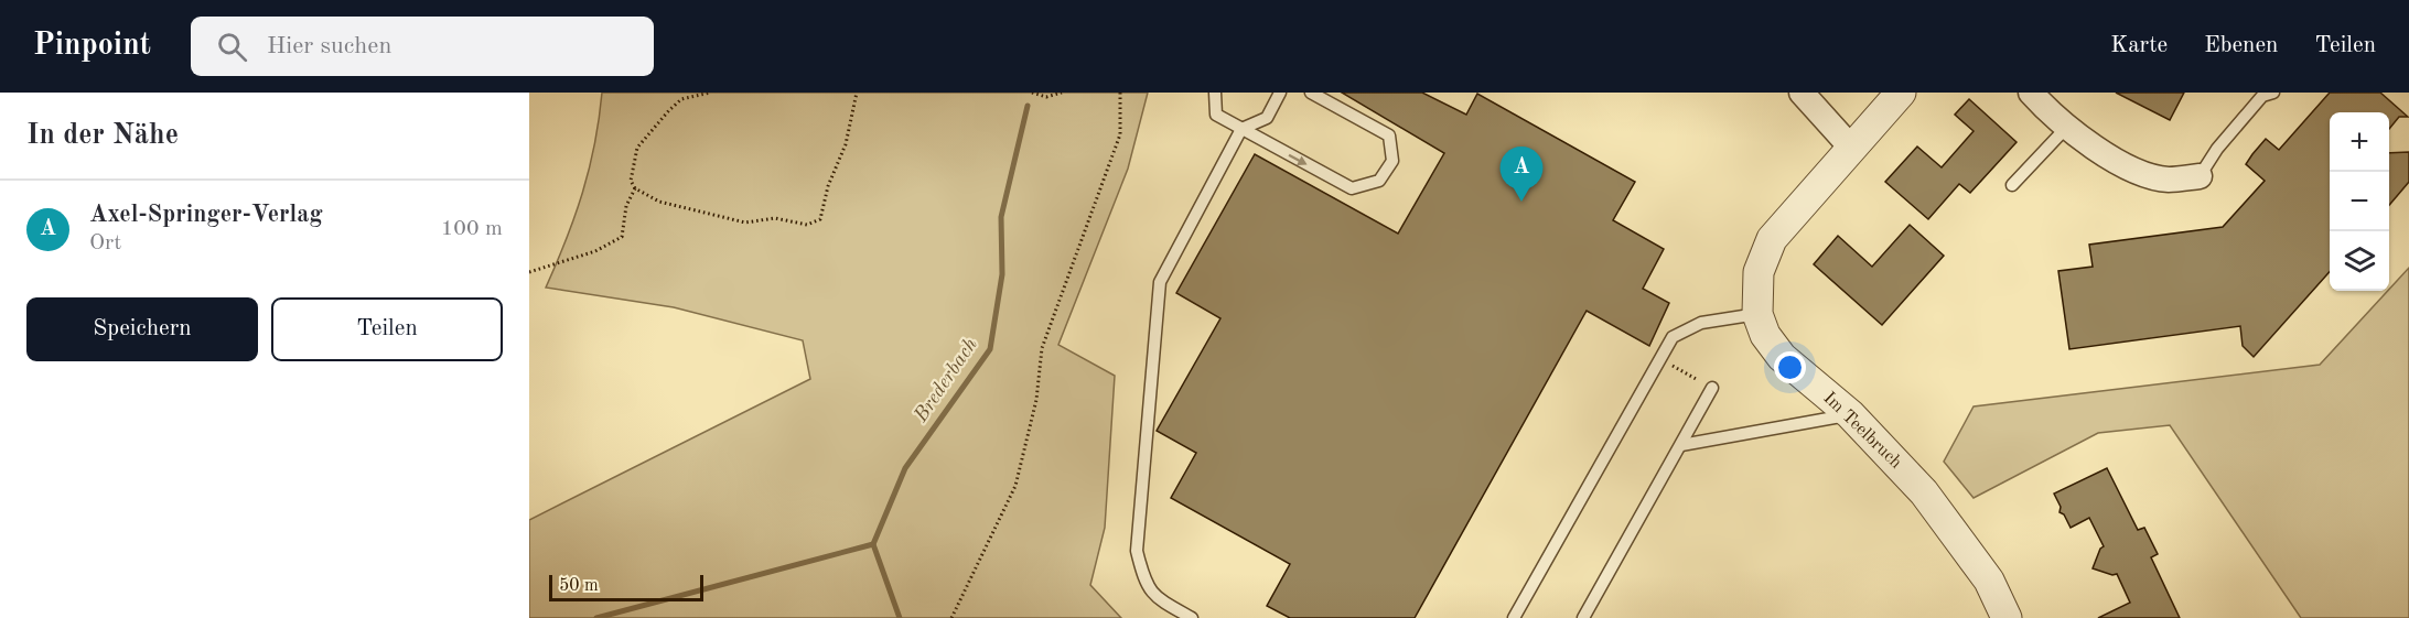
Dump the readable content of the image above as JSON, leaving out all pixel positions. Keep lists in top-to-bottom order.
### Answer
{
  "streets": {
    "street": ["Im Teelbruch"]
  },
  "water": ["Brederbach"],
  "scale_bar": "50 m",
  "page": {
    "header": "Pinpoint",
    "search": "Hier suchen",
    "nav": ["Karte", "Ebenen", "Teilen"],
    "heading": "In der Nähe",
    "map_buttons": ["+", "−"],
    "pins": "A",
    "list": [
      {
        "mark": "A",
        "name": "Axel-Springer-Verlag",
        "note": "Ort",
        "value": "100 m"
      }
    ],
    "buttons": ["Speichern", "Teilen"],
    "scale": "50 m"
  }
}
